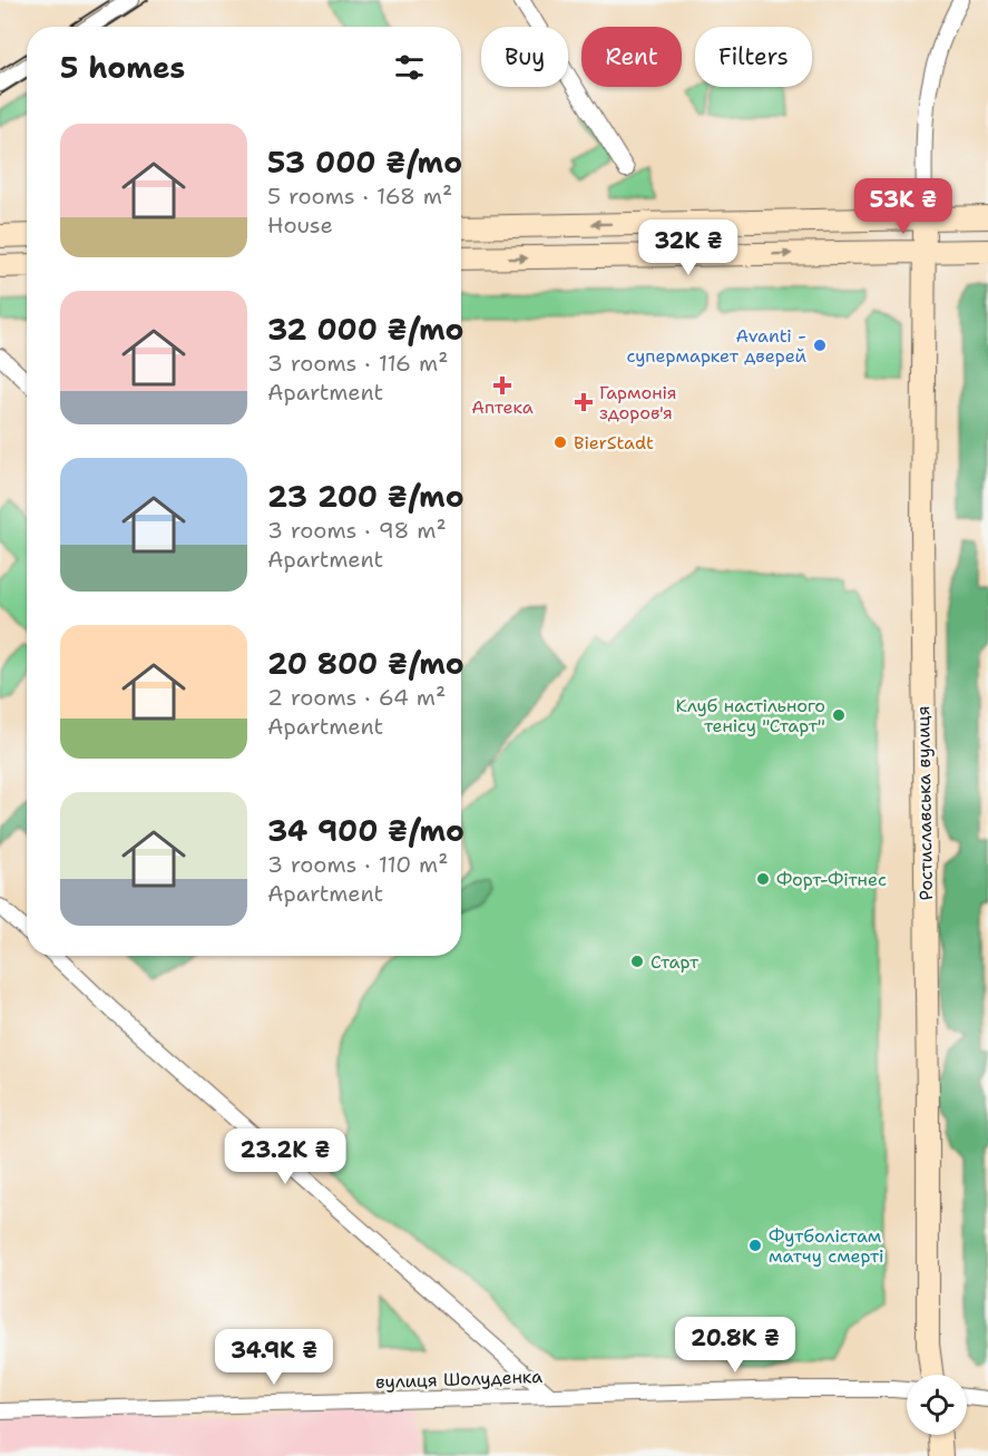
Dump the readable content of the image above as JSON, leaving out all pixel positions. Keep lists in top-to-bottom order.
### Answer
{
  "streets": {
    "street": ["Ростиславська вулиця", "вулиця Шолуденка"]
  },
  "places": {
    "other": [
      "Avanti - супермаркет дверей",
      "BierStadt",
      "Клуб настільного тенісу \"Старт\"",
      "Форт-Фітнес",
      "Старт",
      "Футболістам матчу смерті"
    ],
    "health": ["Аптека", "Гармонія здоров'я"]
  },
  "page": {
    "chip": ["Buy", "Rent", "Filters"],
    "heading": "5 homes",
    "list": [
      {
        "name": "53 000 ₴/mo",
        "note": "5 rooms · 168 m² · House"
      },
      {
        "name": "32 000 ₴/mo",
        "note": "3 rooms · 116 m² · Apartment"
      },
      {
        "name": "23 200 ₴/mo",
        "note": "3 rooms · 98 m² · Apartment"
      },
      {
        "name": "20 800 ₴/mo",
        "note": "2 rooms · 64 m² · Apartment"
      },
      {
        "name": "34 900 ₴/mo",
        "note": "3 rooms · 110 m² · Apartment"
      }
    ],
    "price": [
      "53K ₴",
      "32K ₴",
      "23.2K ₴",
      "20.8K ₴",
      "34.9K ₴"
    ]
  }
}
